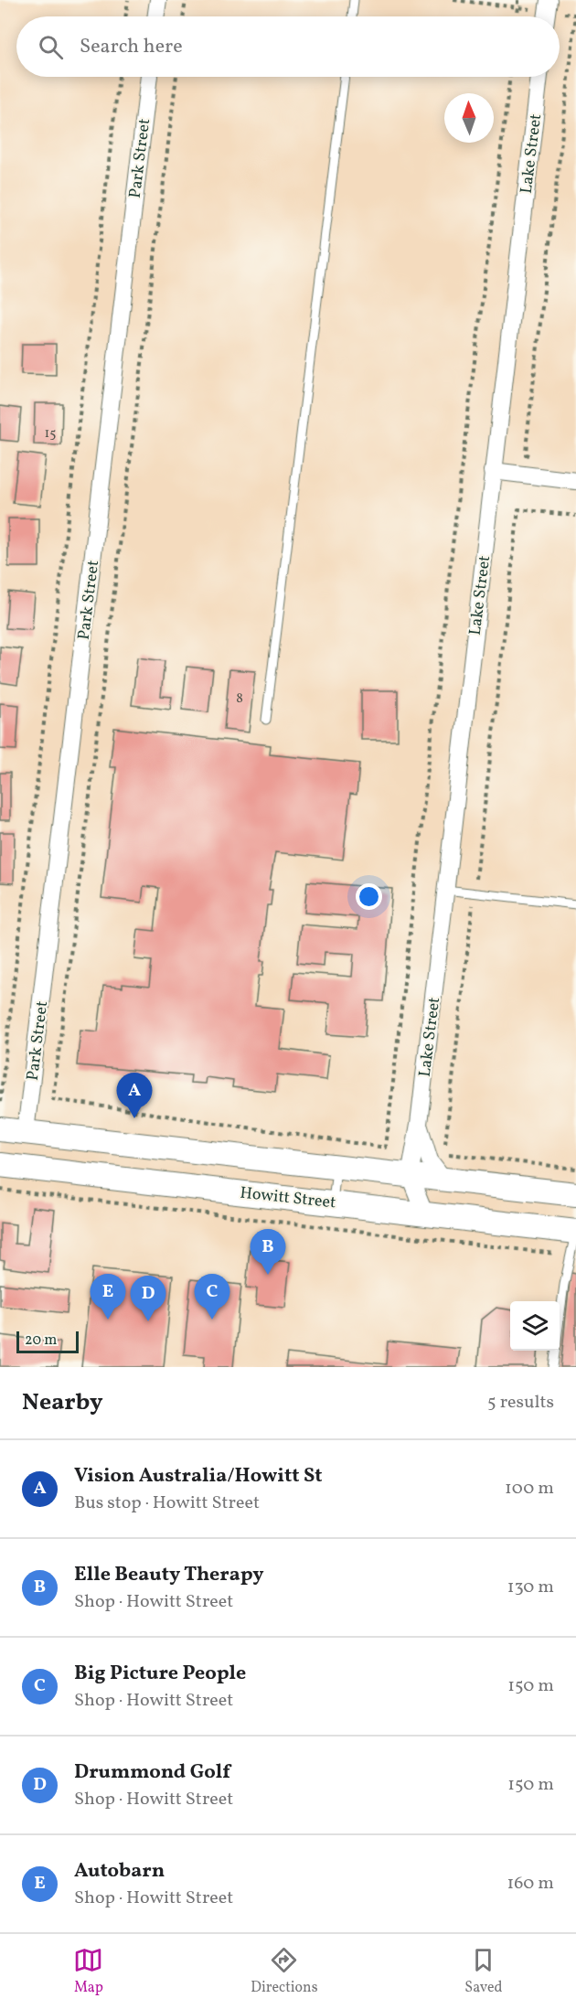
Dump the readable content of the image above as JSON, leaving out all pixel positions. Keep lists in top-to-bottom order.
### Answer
{
  "streets": {
    "main road": ["Howitt Street"],
    "street": ["Lake Street", "Park Street"]
  },
  "house_numbers": ["15", "8"],
  "scale_bar": "20 m",
  "north": "top",
  "page": {
    "search": "Search here",
    "pins": [
      "A",
      "B",
      "C",
      "E",
      "D"
    ],
    "scale": "20 m",
    "heading": ["Nearby", "5 results"],
    "list": [
      {
        "mark": "A",
        "name": "Vision Australia/Howitt St",
        "note": "Bus stop · Howitt Street",
        "value": "100 m"
      },
      {
        "mark": "B",
        "name": "Elle Beauty Therapy",
        "note": "Shop · Howitt Street",
        "value": "130 m"
      },
      {
        "mark": "C",
        "name": "Big Picture People",
        "note": "Shop · Howitt Street",
        "value": "150 m"
      },
      {
        "mark": "D",
        "name": "Drummond Golf",
        "note": "Shop · Howitt Street",
        "value": "150 m"
      },
      {
        "mark": "E",
        "name": "Autobarn",
        "note": "Shop · Howitt Street",
        "value": "160 m"
      }
    ],
    "nav": ["Map", "Directions", "Saved"]
  }
}
